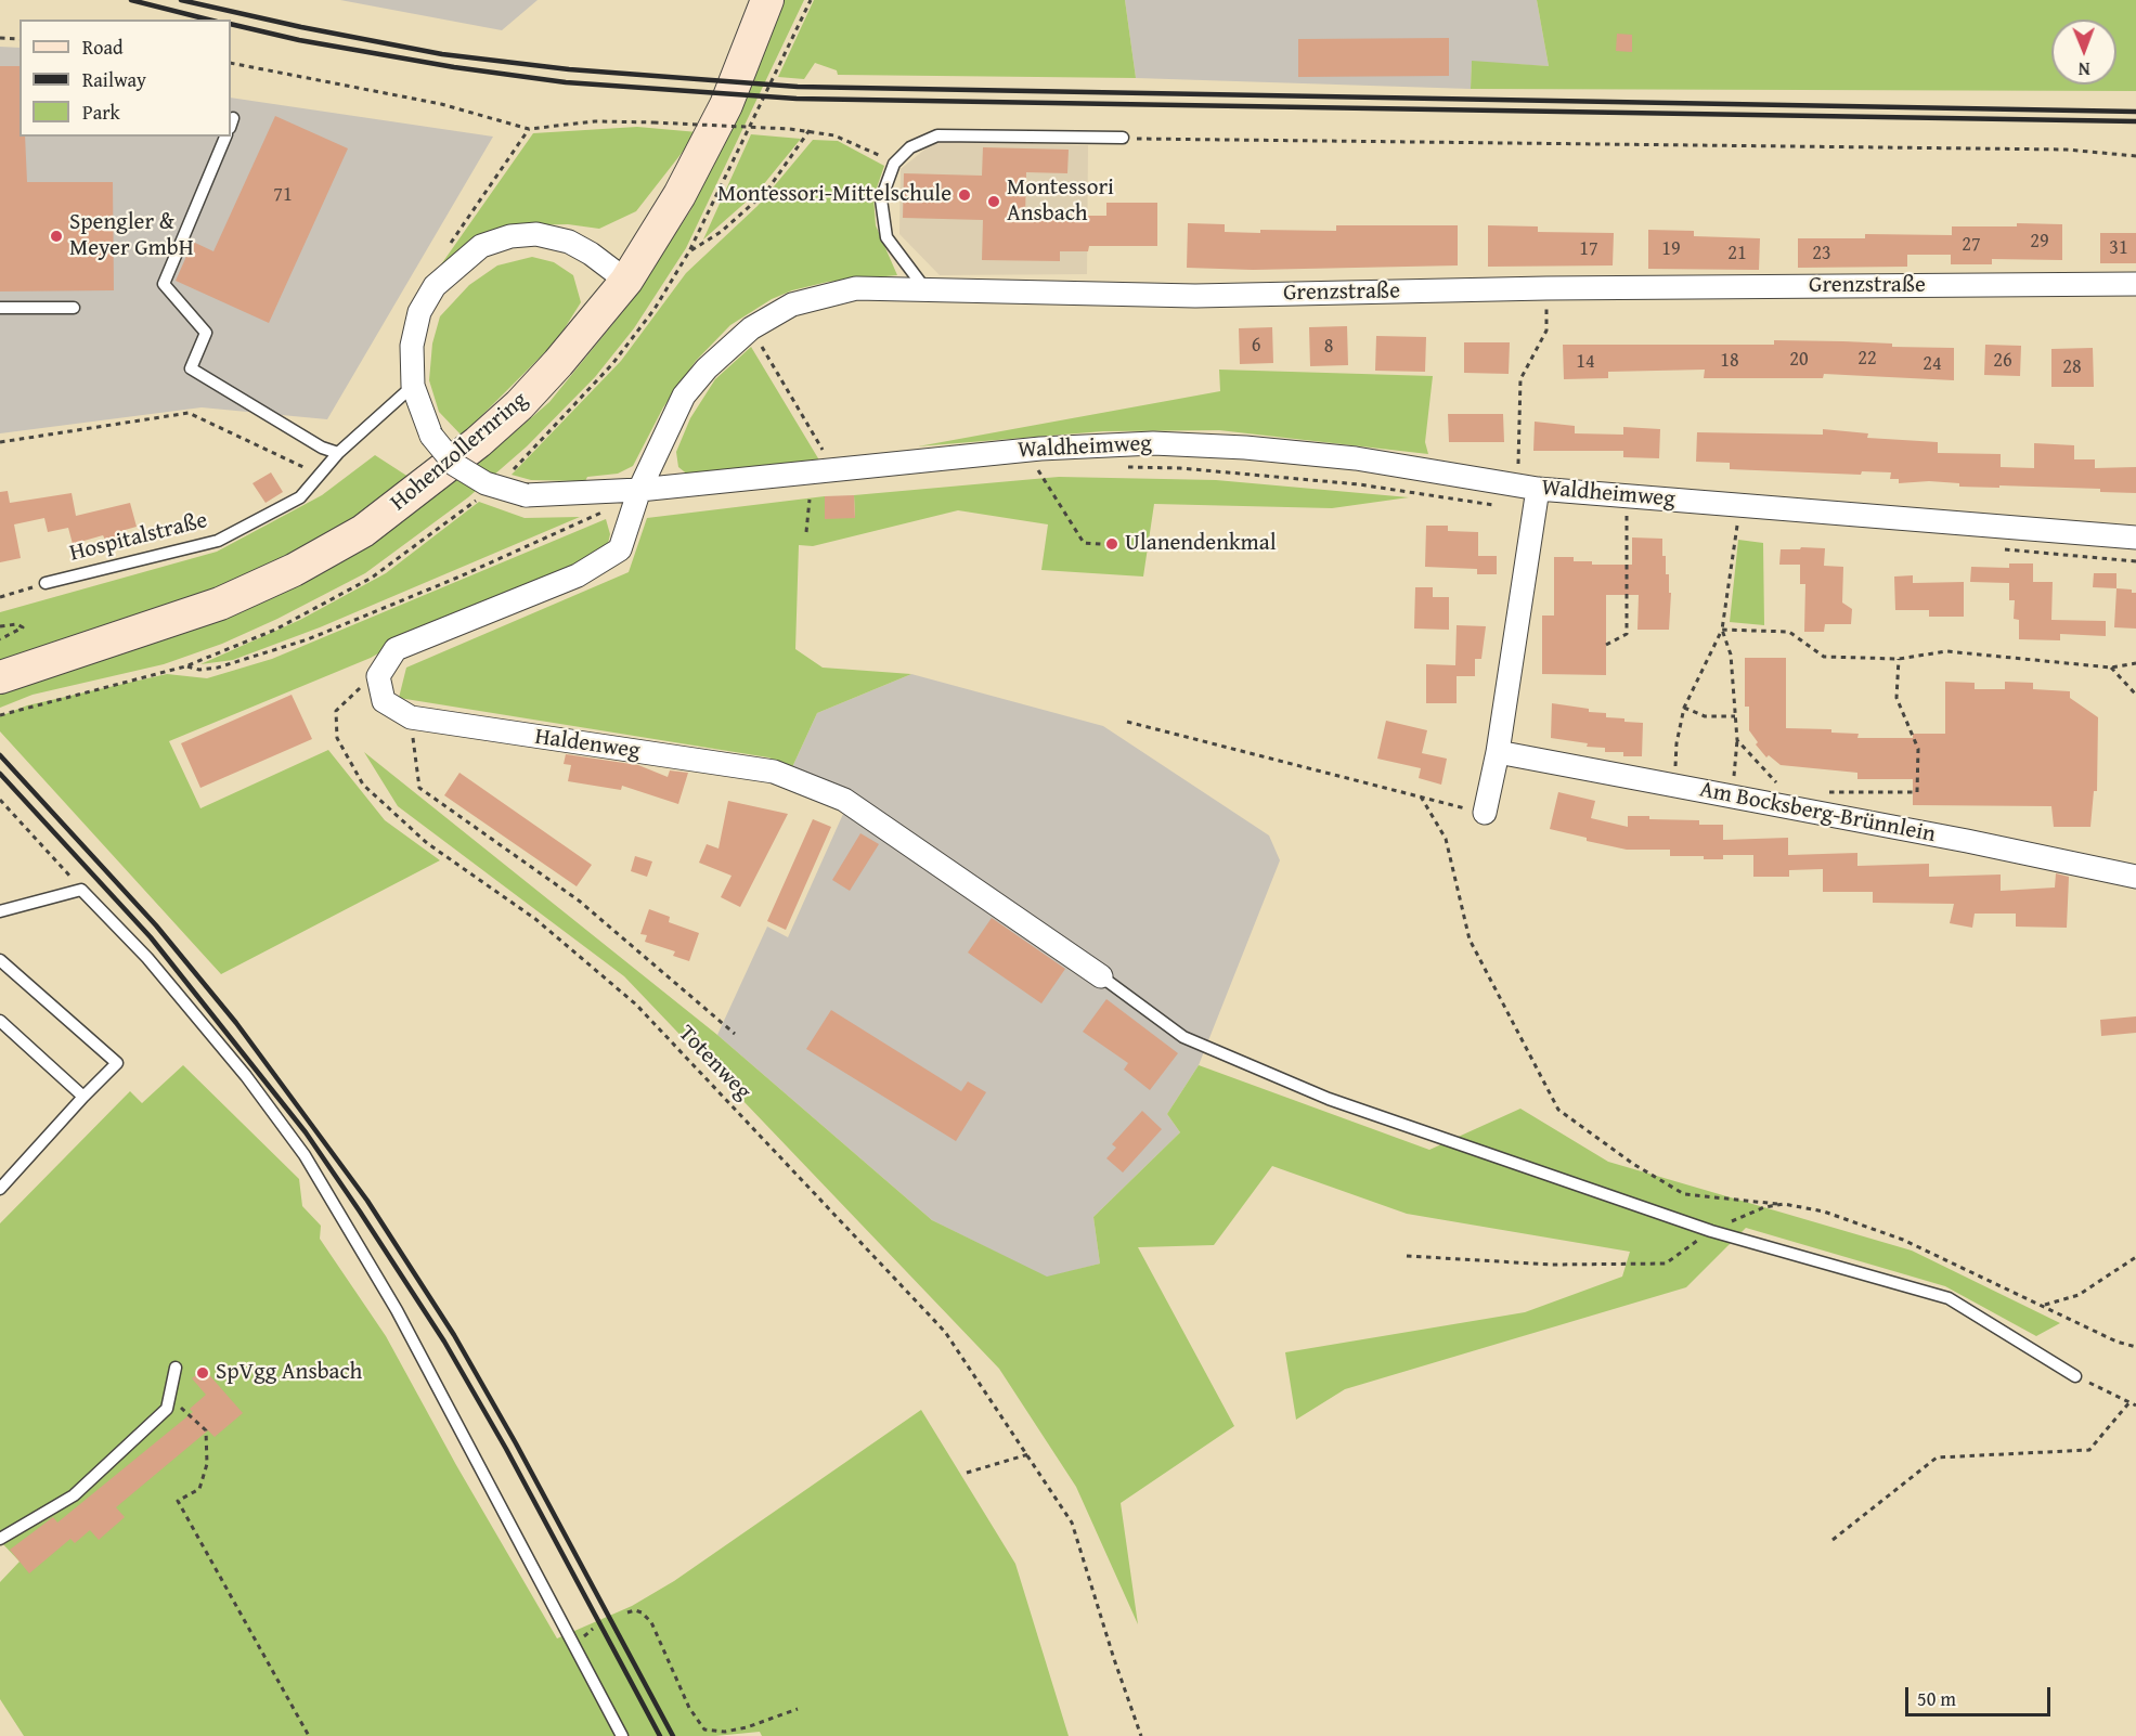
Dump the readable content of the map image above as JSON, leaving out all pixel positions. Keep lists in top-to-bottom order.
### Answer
{
  "streets": {
    "main road": ["Hohenzollernring"],
    "street": [
      "Grenzstraße",
      "Waldheimweg",
      "Haldenweg",
      "Am Bocksberg-Brünnlein"
    ],
    "lane": ["Hospitalstraße"],
    "path": ["Totenweg"]
  },
  "crossings": [
    ["Grenzstraße", "Waldheimweg"],
    ["Waldheimweg", "Hohenzollernring"],
    ["Waldheimweg", "Hospitalstraße"],
    ["Haldenweg", "Totenweg"]
  ],
  "places": [
    "Montessori-Mittelschule",
    "Montessori Ansbach",
    "Spengler & Meyer GmbH",
    "Ulanendenkmal",
    "SpVgg Ansbach"
  ],
  "house_numbers": [
    "71",
    "29",
    "27",
    "31",
    "17",
    "19",
    "21",
    "23",
    "6",
    "8",
    "22",
    "20",
    "18",
    "26",
    "14",
    "24",
    "28"
  ],
  "legend": ["Road", "Railway", "Park"],
  "scale_bar": "50 m",
  "north": "bottom"
}
